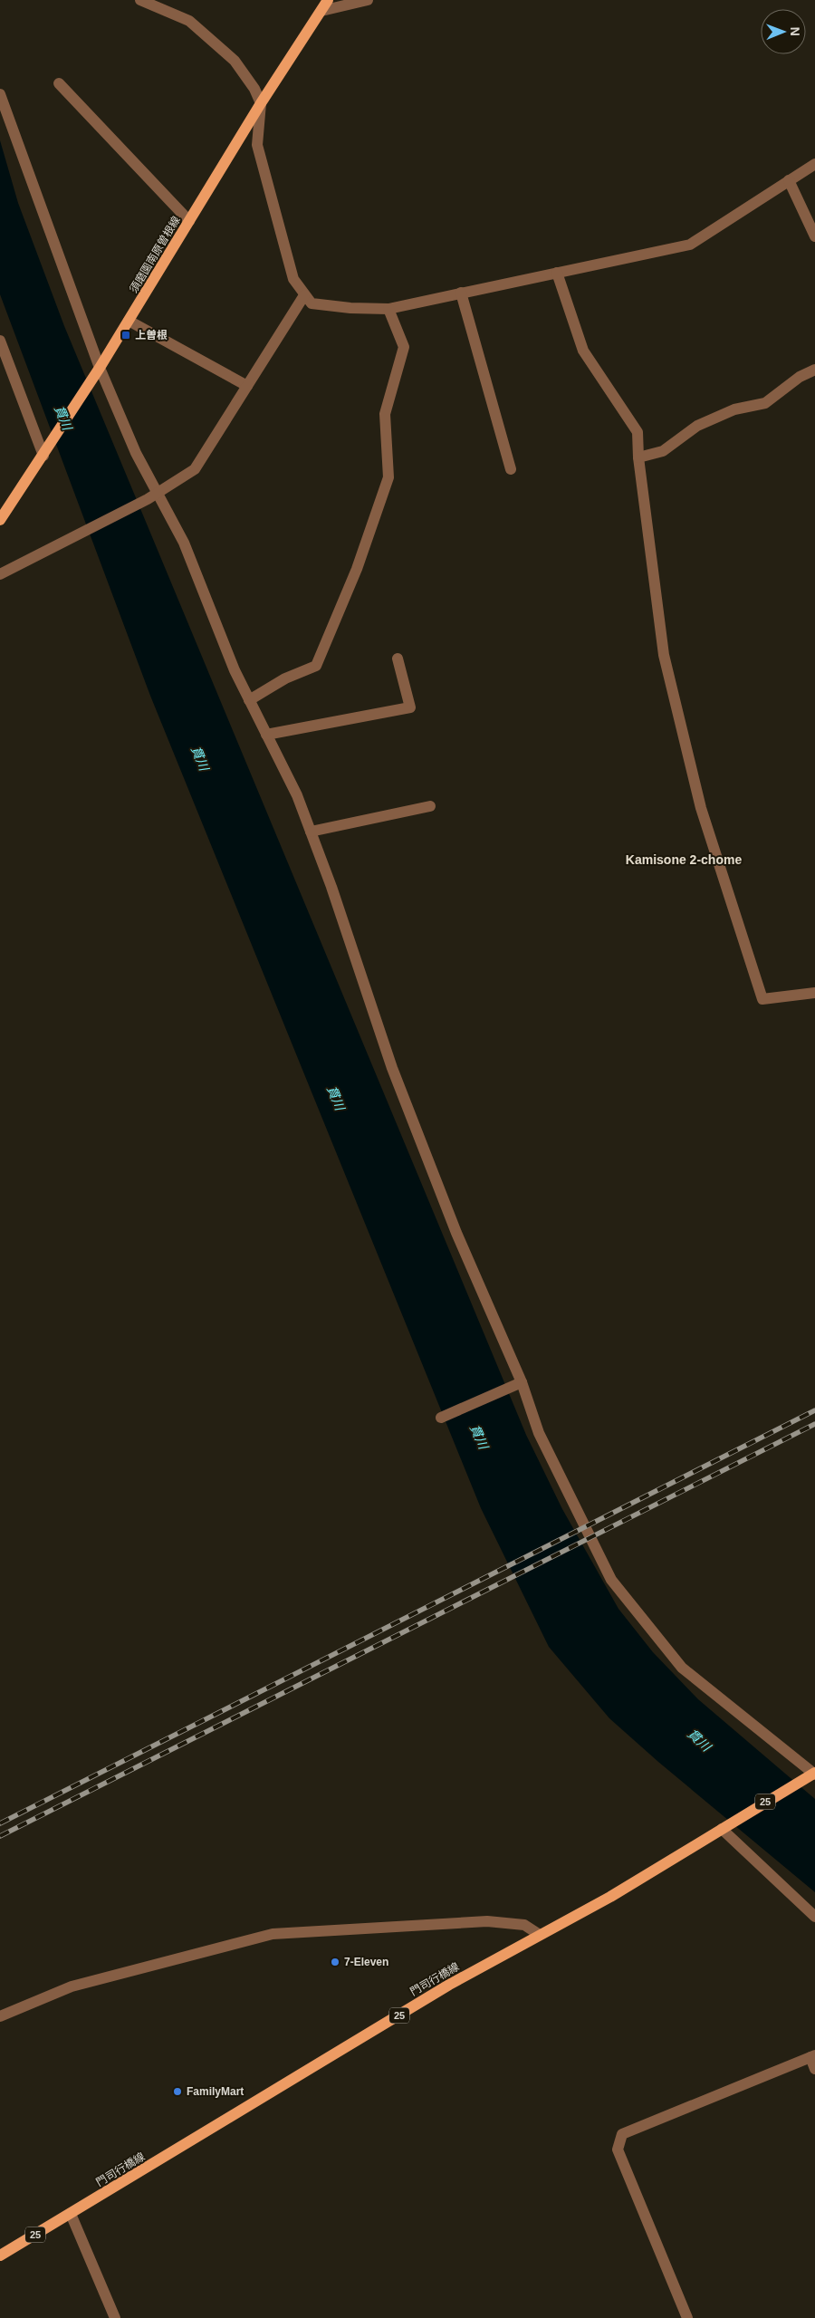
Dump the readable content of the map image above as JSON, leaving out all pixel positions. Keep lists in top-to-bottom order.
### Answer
{
  "streets": {
    "main road": ["須磨園南原曽根線", "25", "門司行橋線"]
  },
  "districts": ["Kamisone 2-chome"],
  "water": ["貫川"],
  "places": {
    "transit": ["上曽根"],
    "other": ["7-Eleven", "FamilyMart"]
  },
  "north": "right"
}
